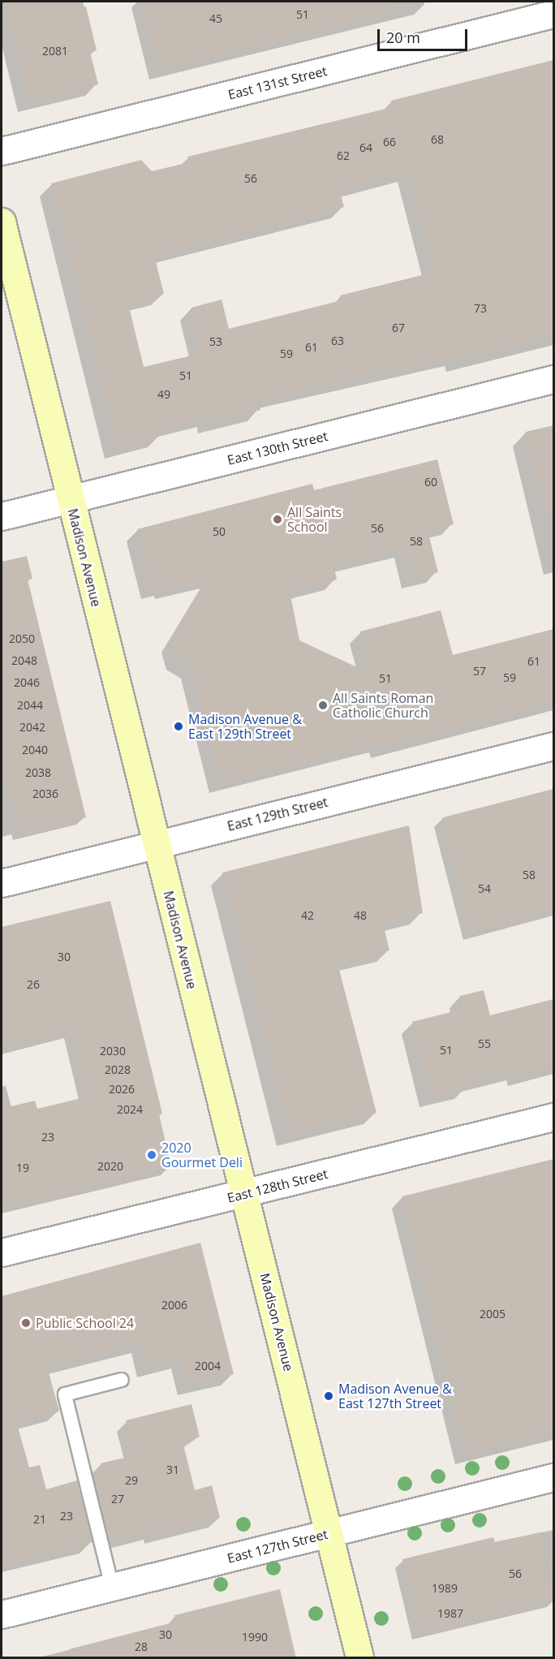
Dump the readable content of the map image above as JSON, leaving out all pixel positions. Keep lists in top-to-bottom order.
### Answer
{
  "streets": {
    "main road": ["Madison Avenue"],
    "street": [
      "East 131st Street",
      "East 130th Street",
      "East 129th Street",
      "East 128th Street",
      "East 127th Street"
    ]
  },
  "crossings": [
    ["East 130th Street", "Madison Avenue"],
    ["Madison Avenue", "East 129th Street"],
    ["Madison Avenue", "East 128th Street"],
    ["Madison Avenue", "East 127th Street"]
  ],
  "places": [
    "All Saints School",
    "All Saints Roman Catholic Church",
    "Madison Avenue & East 129th Street",
    "2020 Gourmet Deli",
    "Public School 24",
    "Madison Avenue & East 127th Street"
  ],
  "house_numbers": [
    "51",
    "45",
    "2081",
    "68",
    "66",
    "64",
    "62",
    "56",
    "73",
    "67",
    "63",
    "53",
    "61",
    "59",
    "51",
    "49",
    "60",
    "56",
    "50",
    "58",
    "2050",
    "2048",
    "61",
    "57",
    "59",
    "51",
    "2046",
    "2044",
    "2042",
    "2040",
    "2038",
    "2036",
    "58",
    "54",
    "42",
    "48",
    "30",
    "26",
    "55",
    "51",
    "2030",
    "2028",
    "2026",
    "2024",
    "23",
    "2020",
    "19",
    "2006",
    "2005",
    "2004",
    "31",
    "29",
    "27",
    "23",
    "21",
    "56",
    "1989",
    "1987",
    "30",
    "1990",
    "28"
  ],
  "scale_bar": "20 m"
}
